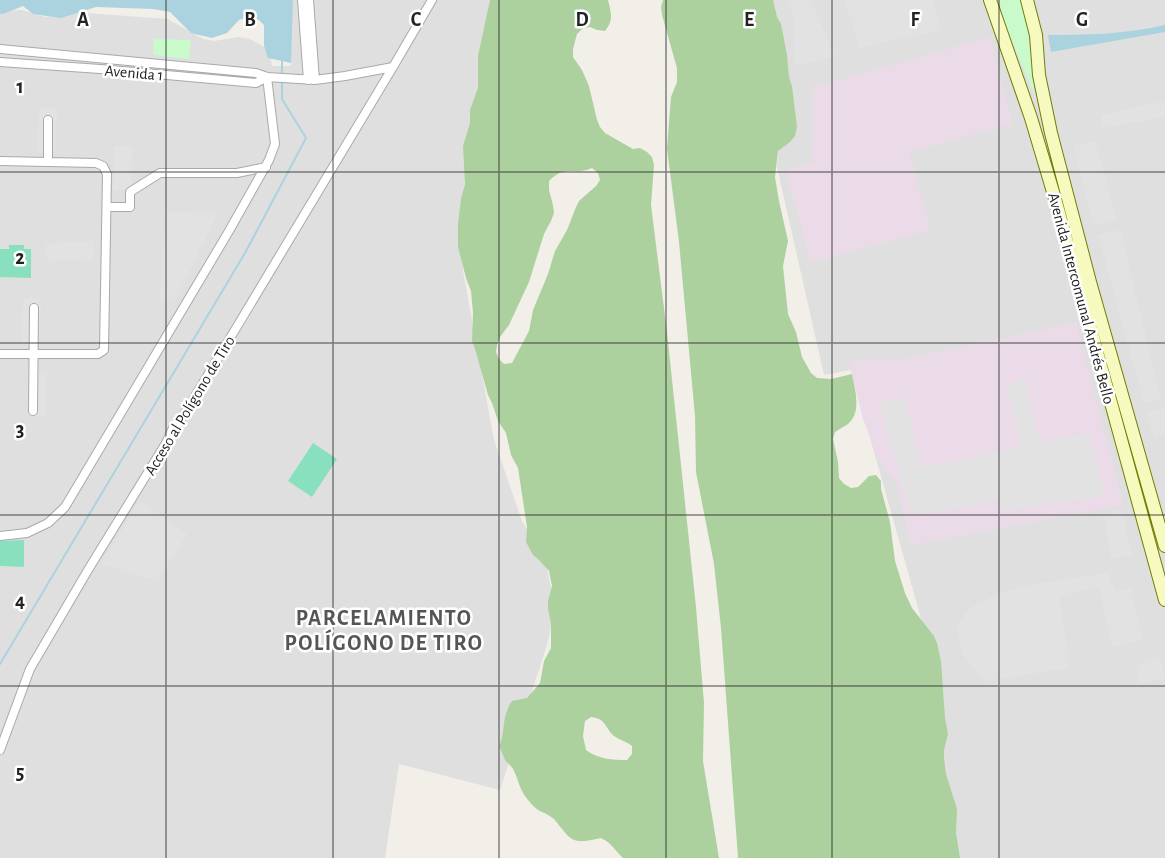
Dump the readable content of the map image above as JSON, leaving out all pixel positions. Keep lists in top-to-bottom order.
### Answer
{
  "streets": {
    "main road": ["Avenida Intercomunal Andrés Bello"],
    "street": ["Avenida 1", "Acceso al Polígono de Tiro"]
  },
  "districts": ["PARCELAMIENTO POLÍGONO DE TIRO"],
  "grid": {
    "columns": [
      "A",
      "B",
      "C",
      "D",
      "E",
      "F",
      "G"
    ],
    "rows": [
      "1",
      "2",
      "3",
      "4",
      "5"
    ]
  }
}
